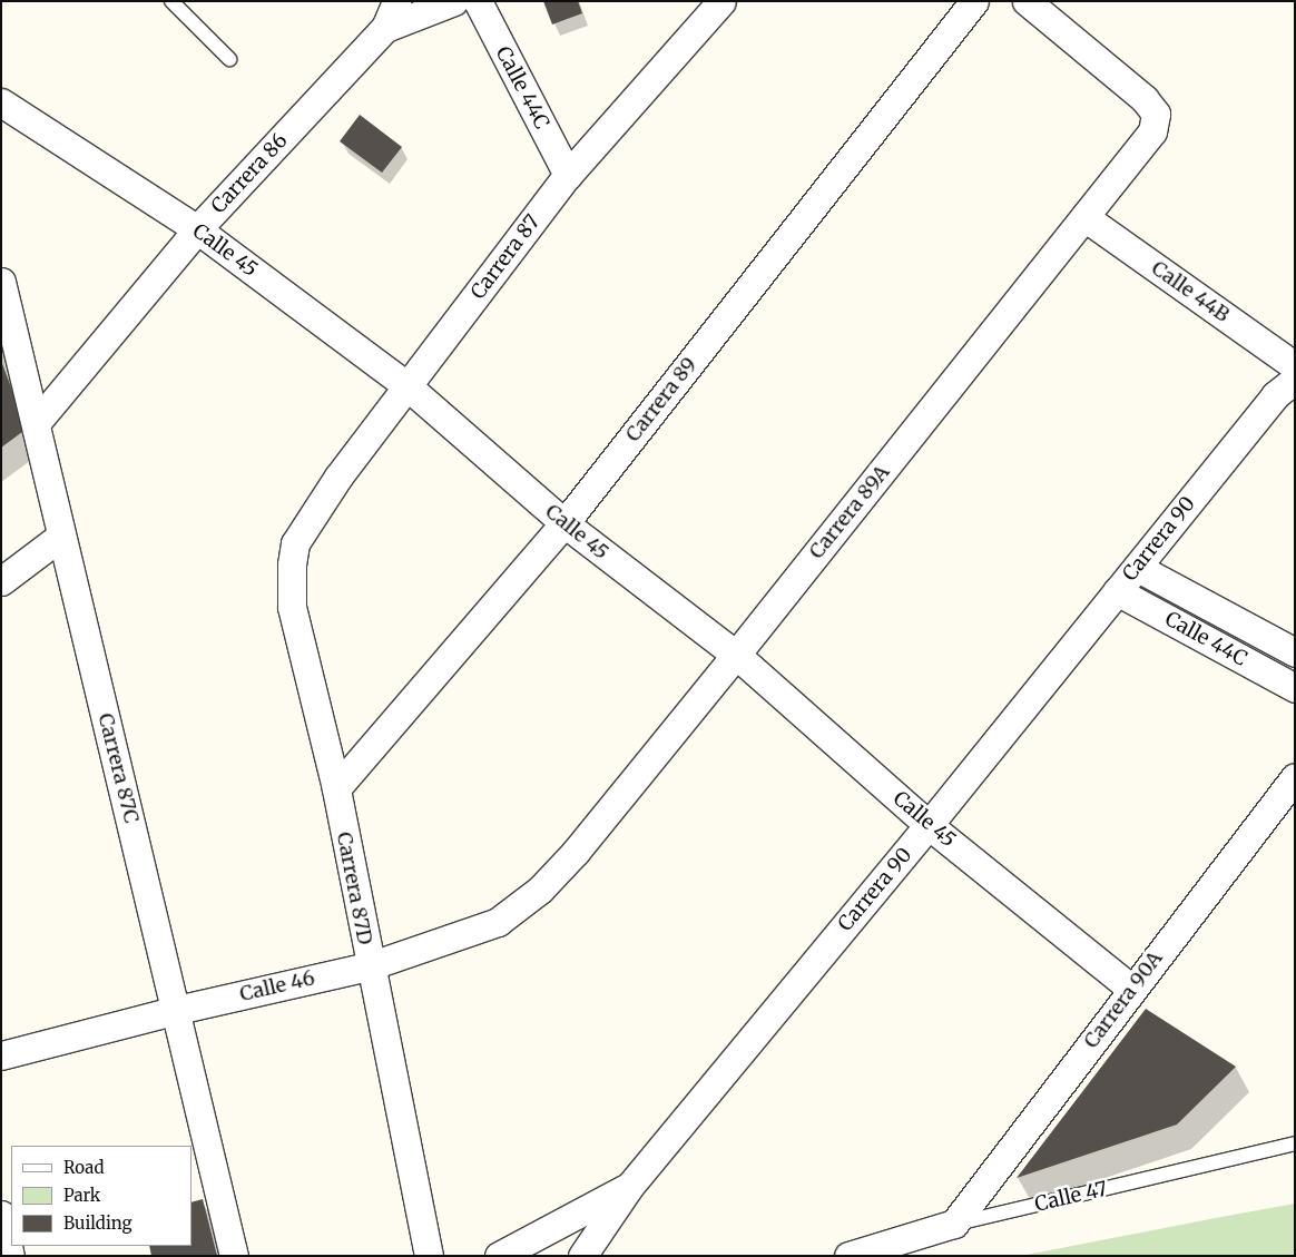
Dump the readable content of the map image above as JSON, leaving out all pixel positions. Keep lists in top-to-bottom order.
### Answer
{
  "streets": {
    "street": [
      "Calle 44C",
      "Carrera 86",
      "Calle 45",
      "Carrera 87",
      "Calle 44B",
      "Carrera 89",
      "Carrera 89A",
      "Carrera 90",
      "Carrera 87C",
      "Carrera 87D",
      "Calle 46",
      "Carrera 90A",
      "Calle 47"
    ]
  },
  "crossings": [
    ["Calle 44C", "Carrera 87"],
    ["Calle 44C", "Carrera 90"],
    ["Carrera 86", "Calle 45"],
    ["Carrera 86", "Carrera 87C"],
    ["Calle 45", "Carrera 87"],
    ["Calle 45", "Carrera 89"],
    ["Calle 45", "Carrera 89A"],
    ["Calle 45", "Carrera 90"],
    ["Calle 45", "Carrera 90A"],
    ["Carrera 87", "Carrera 87D"],
    ["Calle 44B", "Carrera 89A"],
    ["Calle 44B", "Carrera 90"],
    ["Carrera 89", "Carrera 87D"],
    ["Carrera 89A", "Calle 46"],
    ["Carrera 87C", "Calle 46"],
    ["Carrera 87D", "Calle 46"],
    ["Carrera 90A", "Calle 47"]
  ],
  "legend": ["Road", "Park", "Building"]
}
